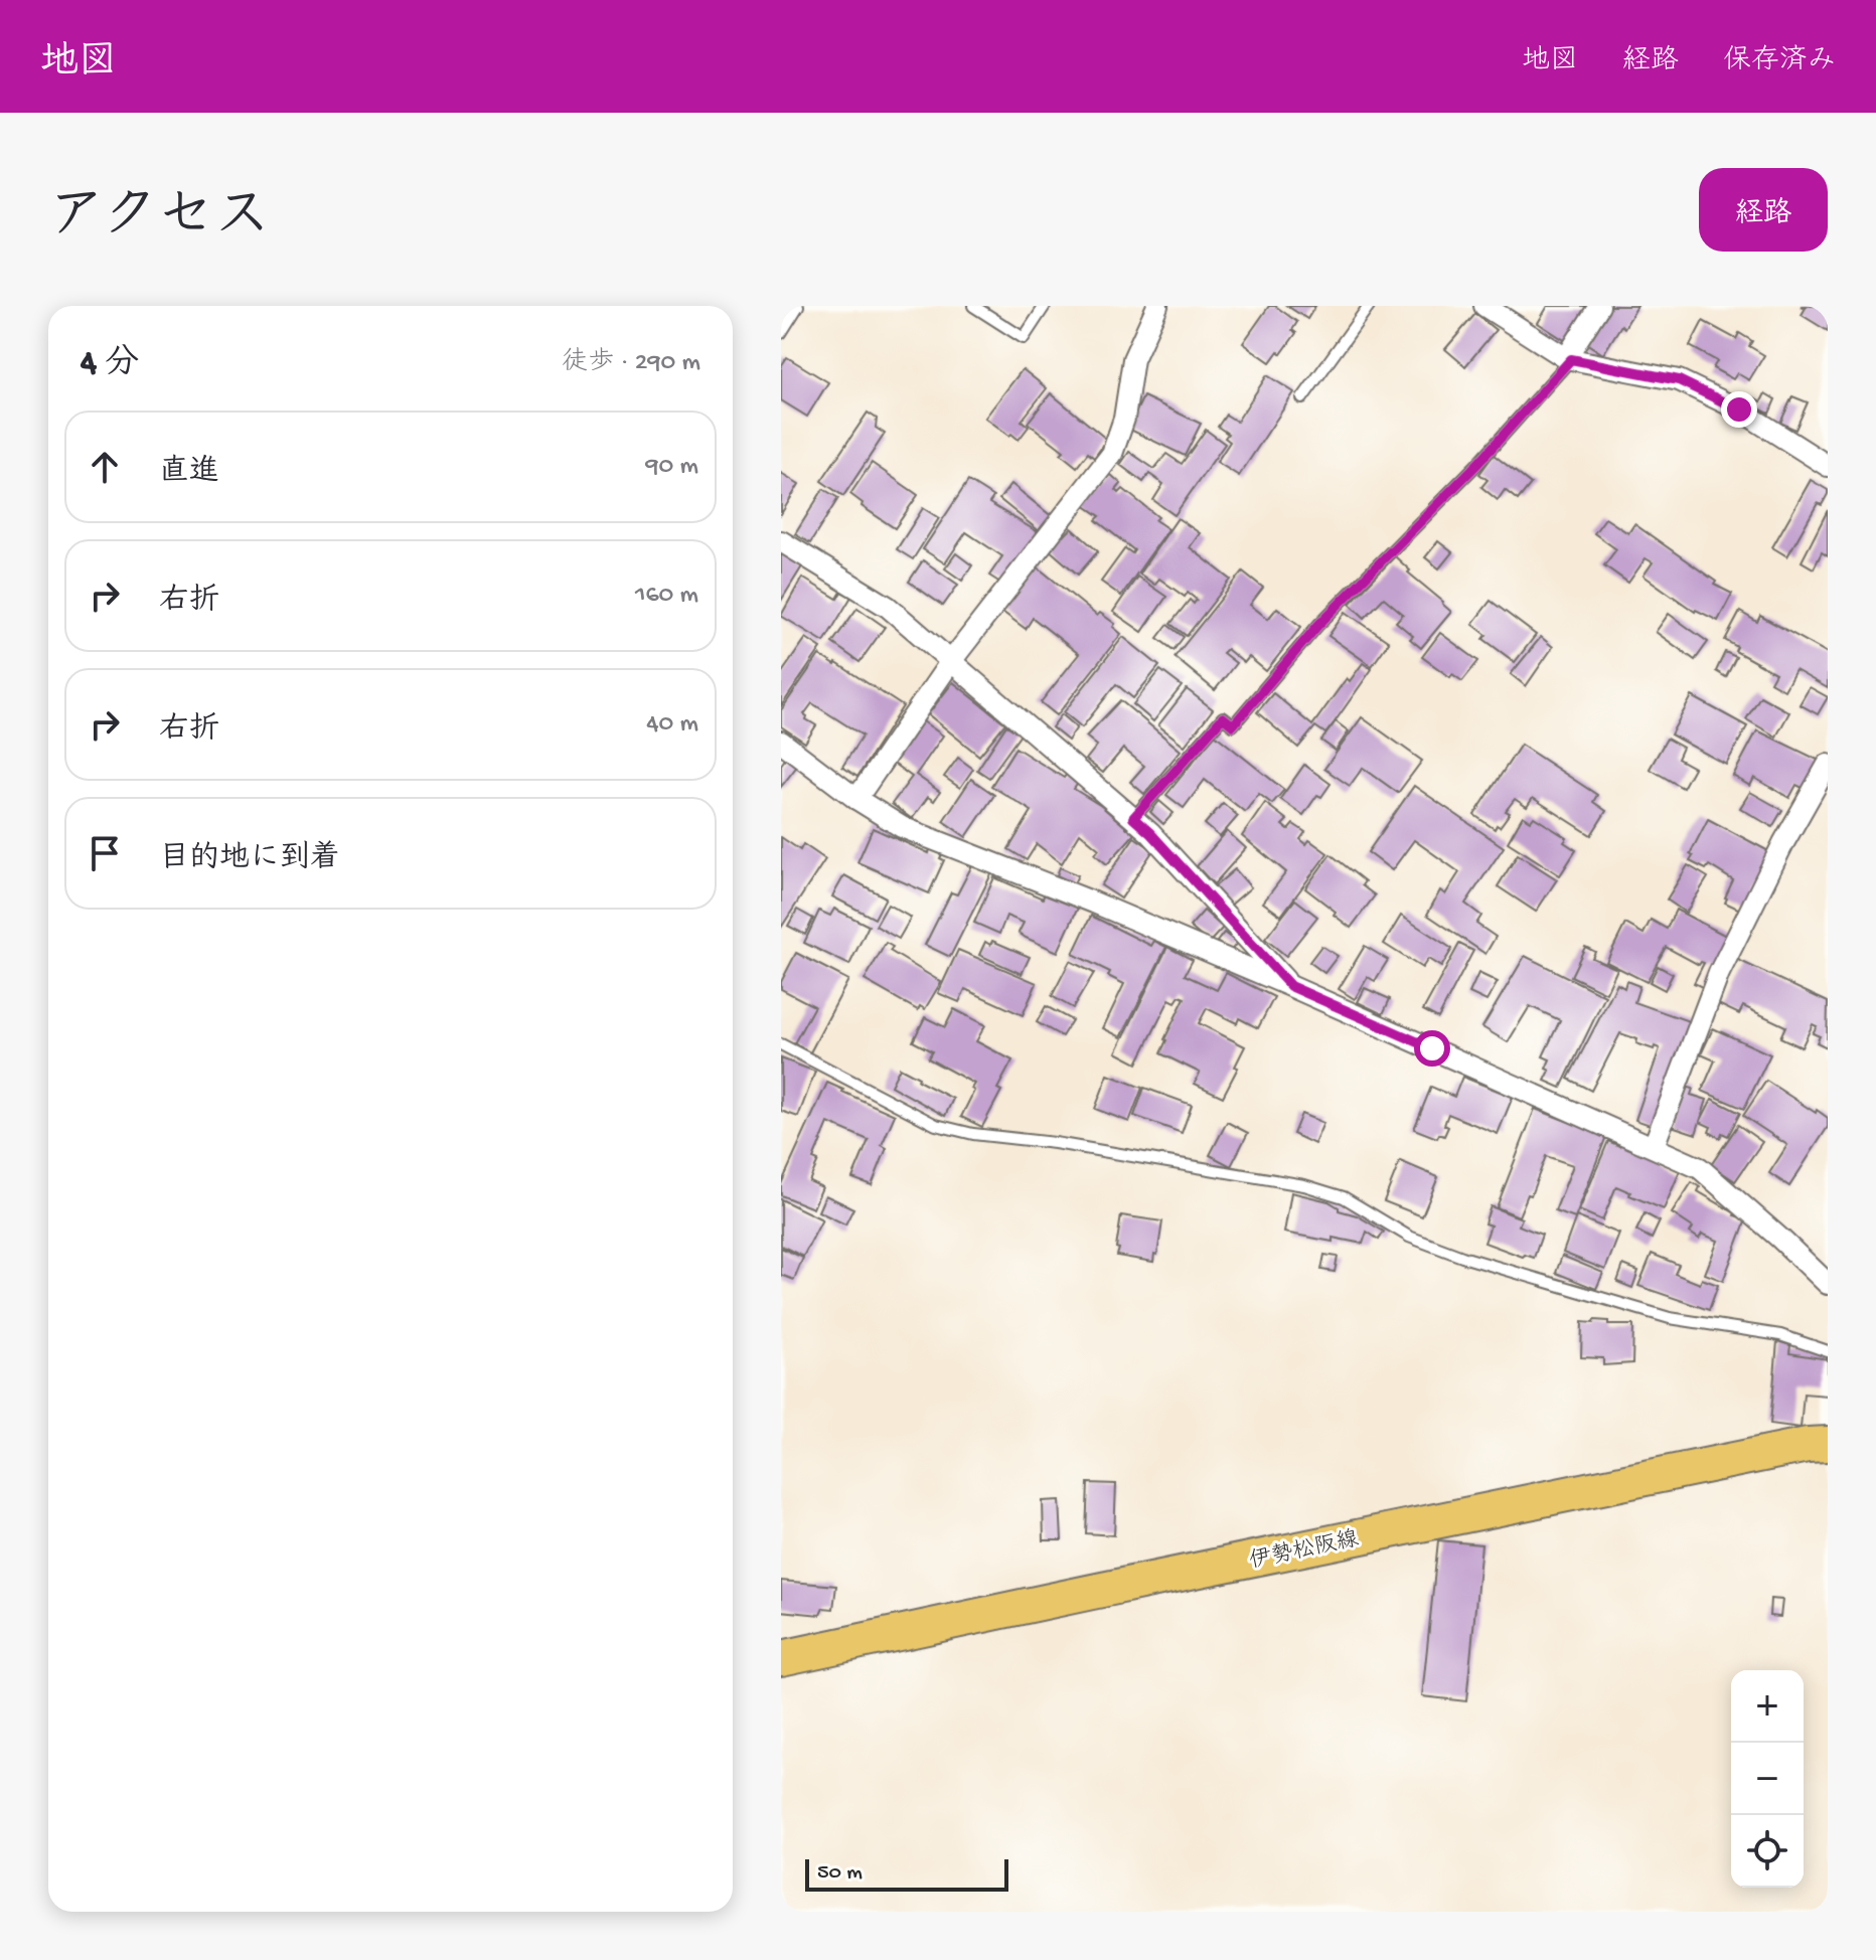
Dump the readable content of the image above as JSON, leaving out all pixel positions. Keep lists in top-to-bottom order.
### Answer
{
  "streets": {
    "main road": ["伊勢松阪線"]
  },
  "scale_bar": "50 m",
  "page": {
    "header": "地図",
    "nav": ["地図", "経路", "保存済み"],
    "title": "アクセス",
    "buttons": "経路",
    "heading": ["4 分", "徒歩 · 290 m"],
    "list": [
      ["直進", "90 m"],
      ["右折", "160 m"],
      ["右折", "40 m"],
      "目的地に到着"
    ],
    "map_buttons": ["+", "−"],
    "scale": "50 m"
  }
}
